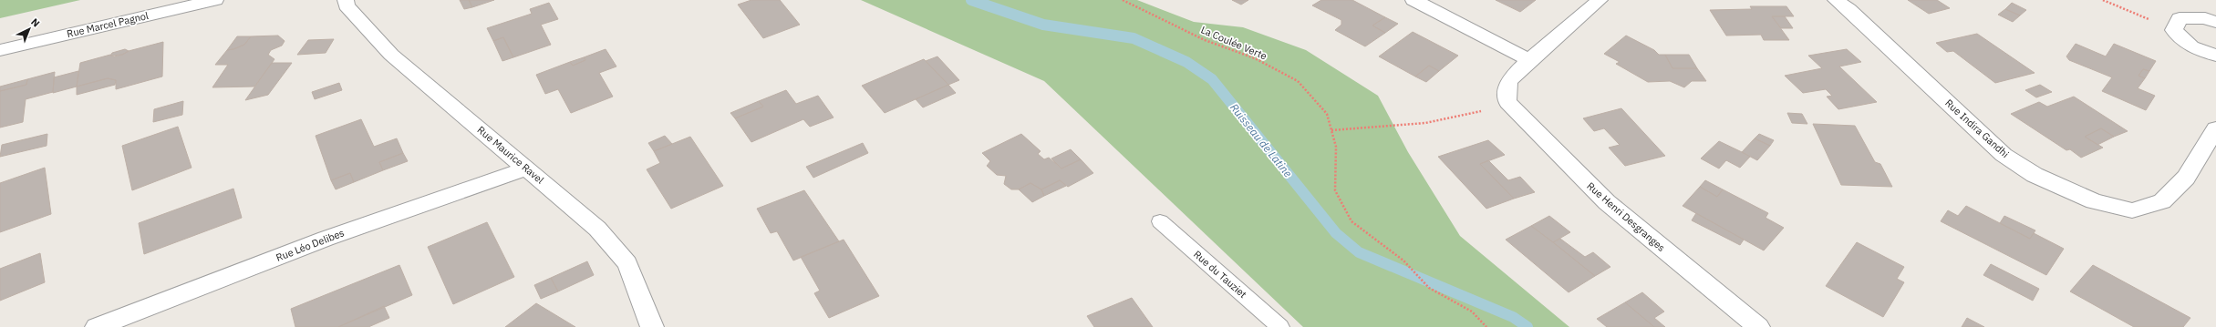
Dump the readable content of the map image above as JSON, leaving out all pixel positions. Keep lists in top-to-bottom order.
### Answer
{
  "streets": {
    "street": [
      "Rue Marcel Pagnol",
      "Rue Indira Gandhi",
      "Rue Maurice Ravel",
      "Rue Henri Desgranges",
      "Rue Léo Delibes"
    ],
    "lane": ["Rue du Tauziet"],
    "path": ["La Coulée Verte"]
  },
  "crossings": [
    ["Rue Maurice Ravel", "Rue Léo Delibes"]
  ],
  "water": ["Ruisseau de Latine"],
  "north": "top right"
}
